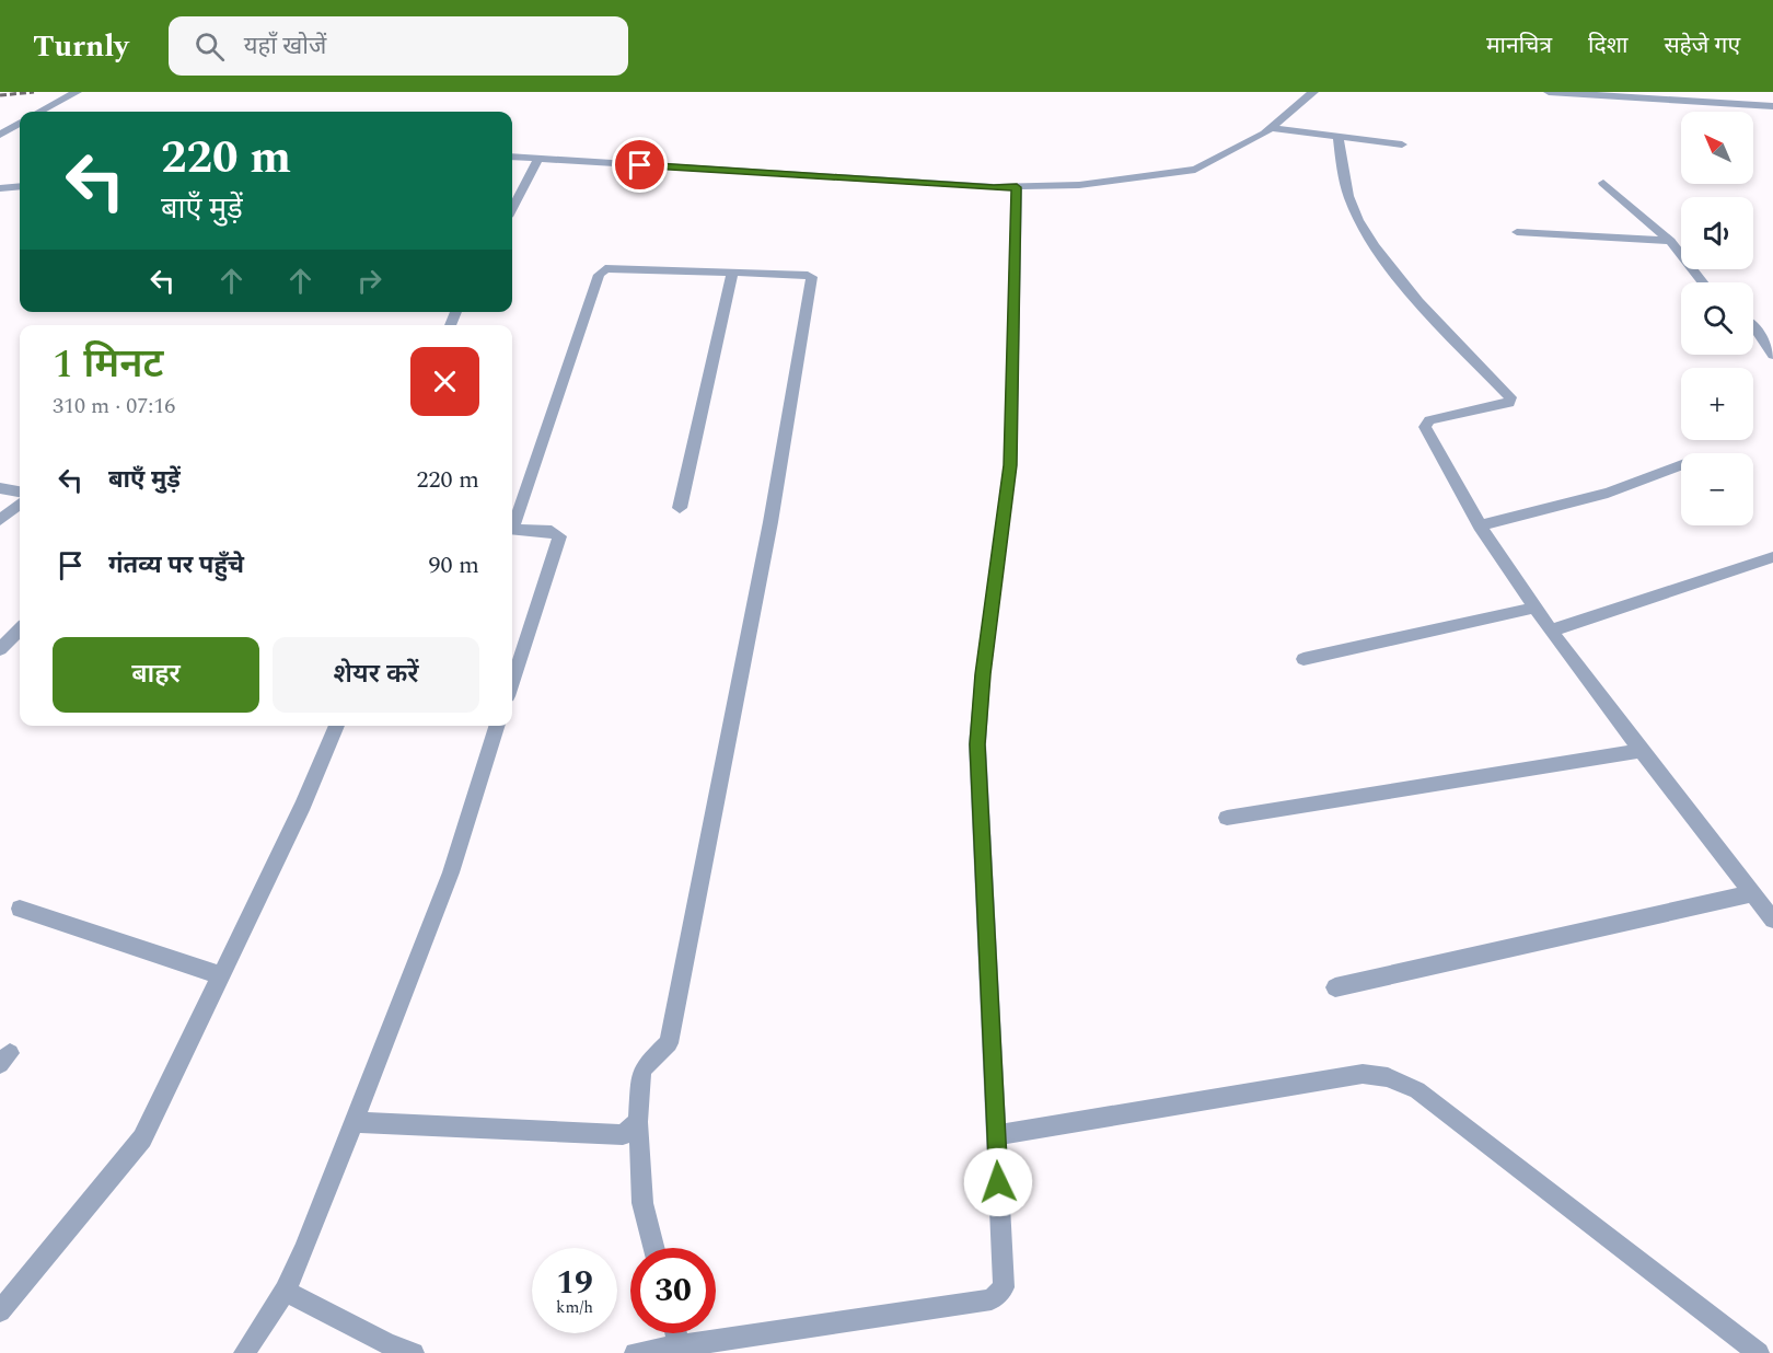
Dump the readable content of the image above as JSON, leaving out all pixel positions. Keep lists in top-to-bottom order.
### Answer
{
  "north": "top left",
  "page": {
    "header": "Turnly",
    "search": "यहाँ खोजें",
    "nav": ["मानचित्र", "दिशा", "सहेजे गए"],
    "map_buttons": ["+", "−"],
    "turn": ["220 m", "बाएँ मुड़ें"],
    "heading": ["1 मिनट", "310 m · 07:16"],
    "list": [
      {
        "name": "बाएँ मुड़ें",
        "value": "220 m"
      },
      {
        "name": "गंतव्य पर पहुँचे",
        "value": "90 m"
      }
    ],
    "buttons": ["बाहर", "शेयर करें"],
    "speed": "19 km/h",
    "limit": "30"
  }
}
